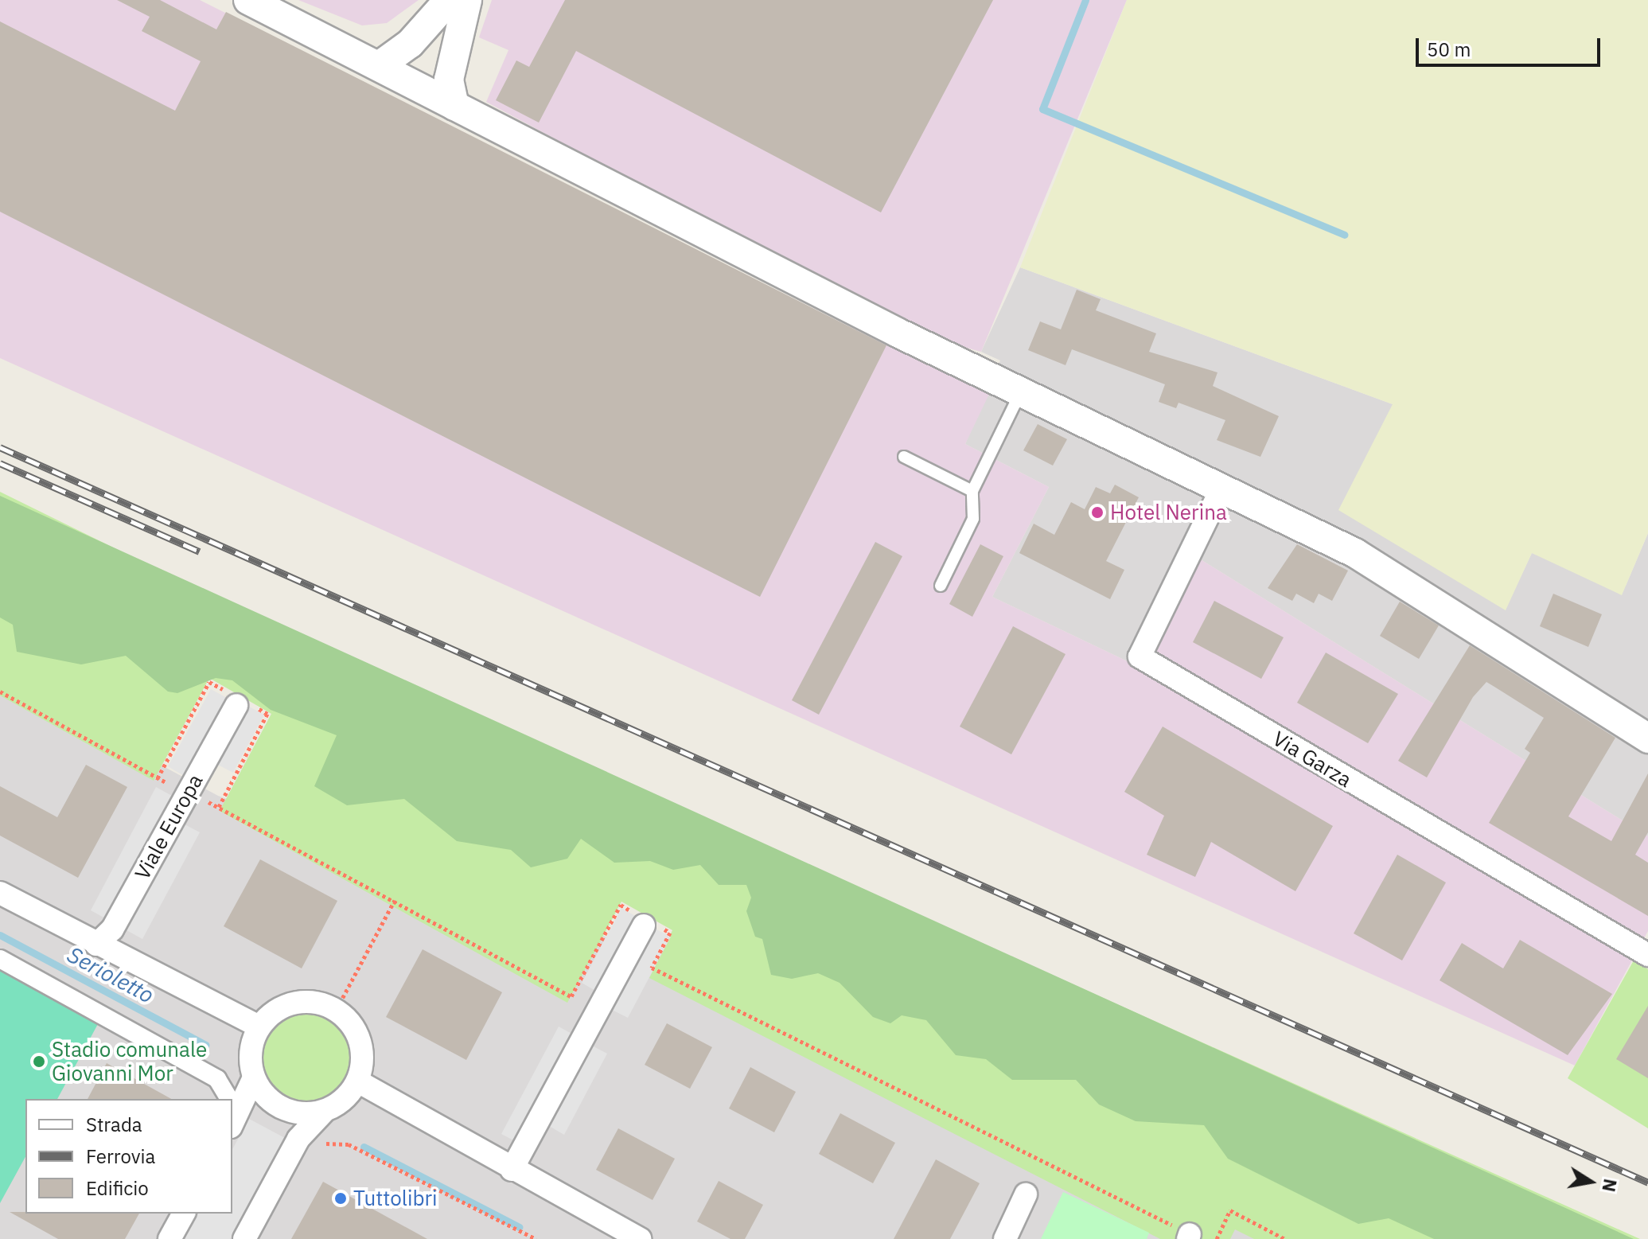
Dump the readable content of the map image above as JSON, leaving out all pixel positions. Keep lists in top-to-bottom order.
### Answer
{
  "streets": {
    "street": ["Via Garza", "Viale Europa"]
  },
  "water": ["Serioletto"],
  "places": ["Hotel Nerina", "Stadio comunale Giovanni Mor", "Tuttolibri"],
  "legend": ["Strada", "Ferrovia", "Edificio"],
  "scale_bar": "50 m",
  "north": "right"
}
